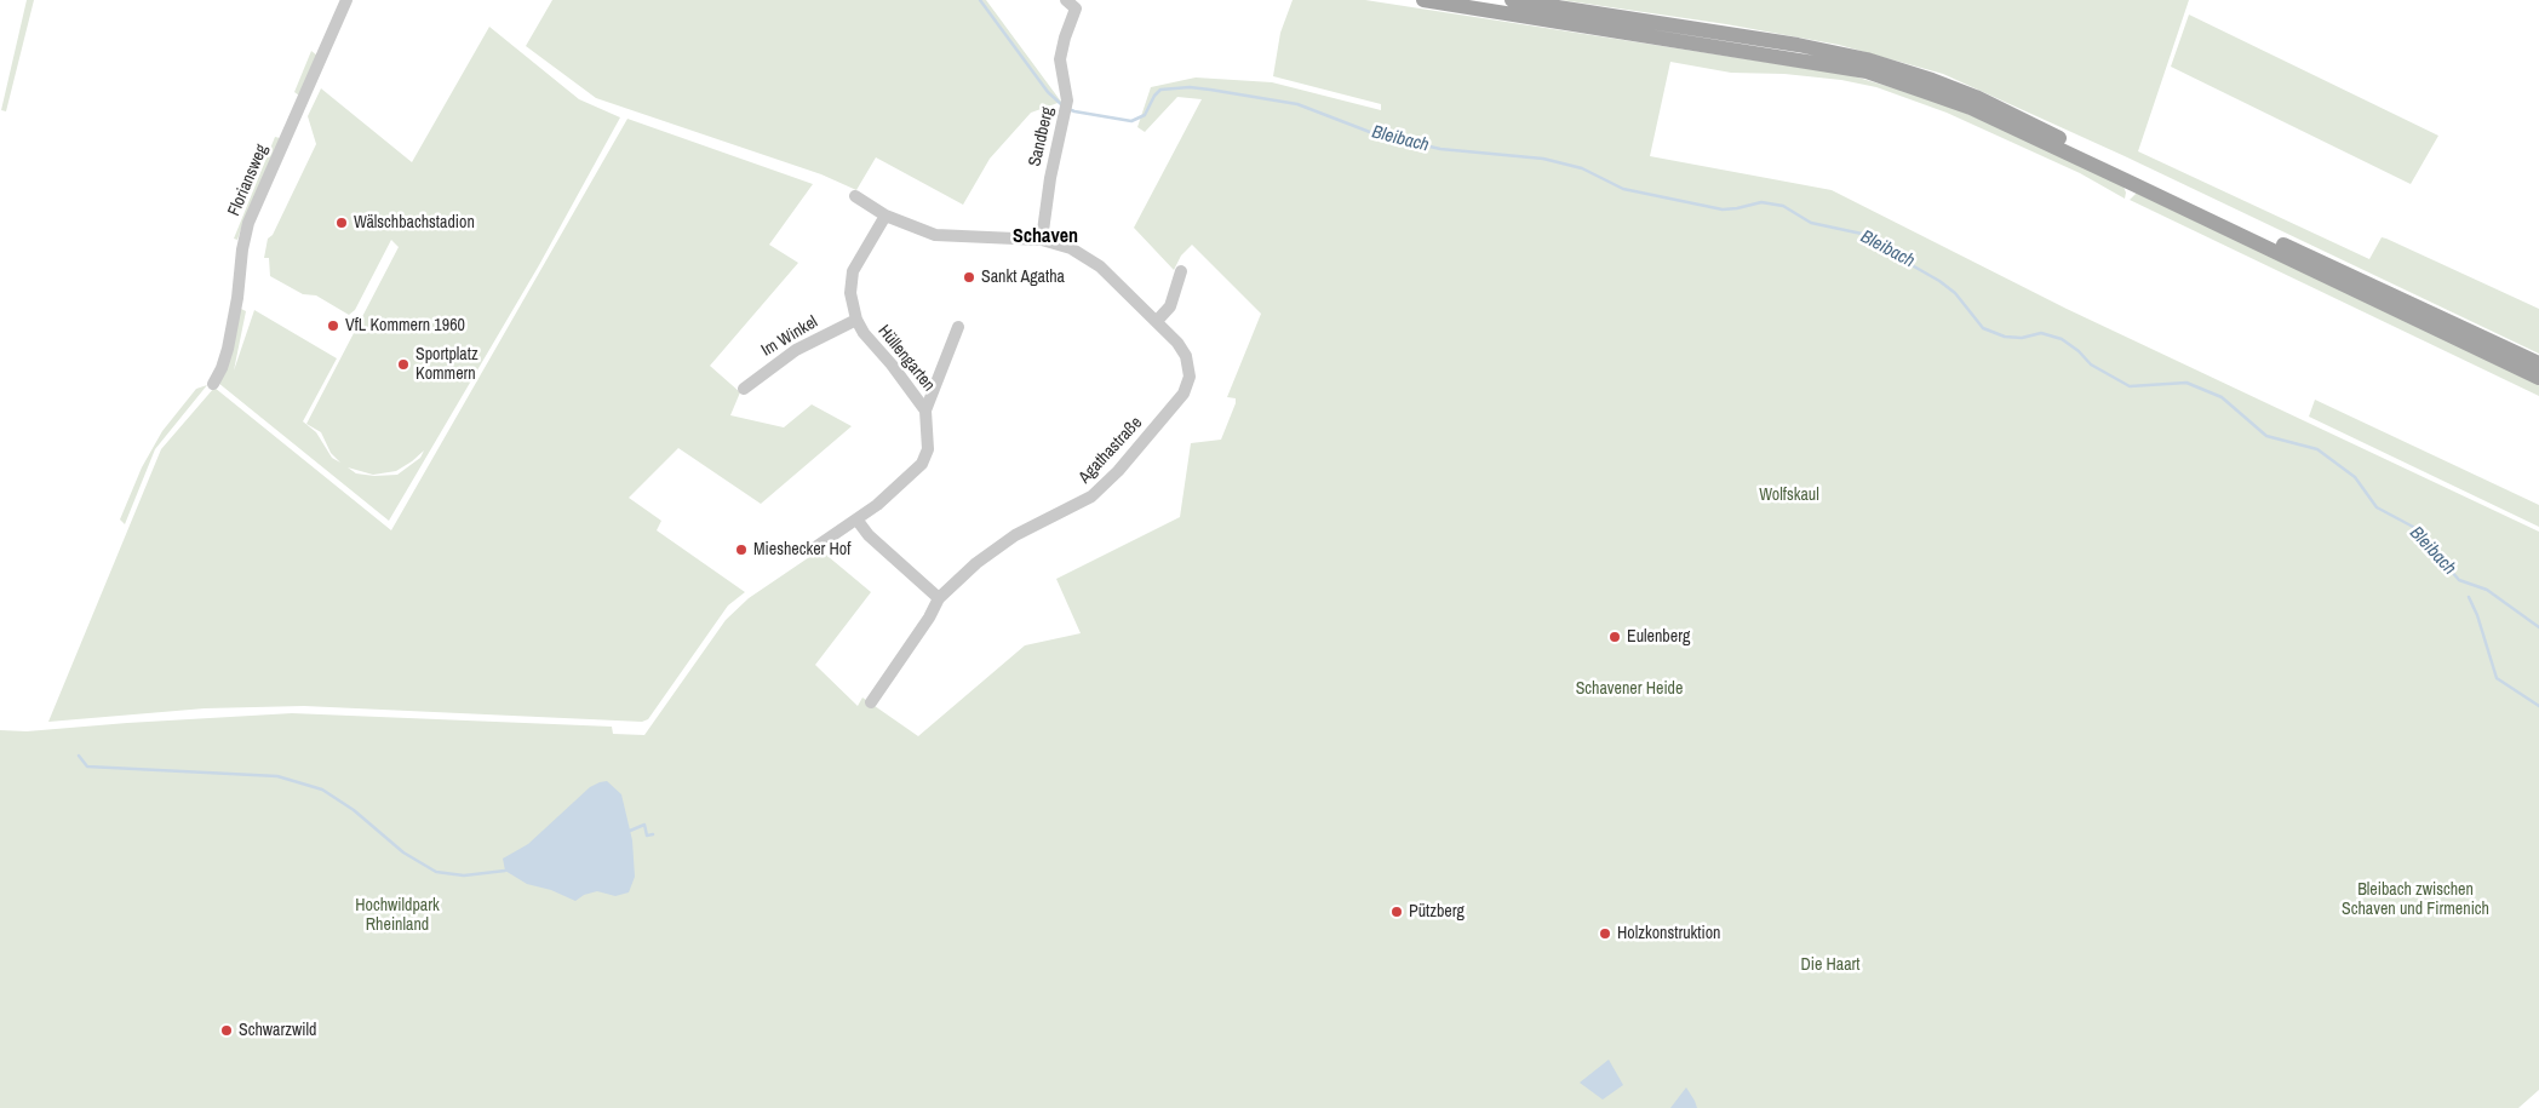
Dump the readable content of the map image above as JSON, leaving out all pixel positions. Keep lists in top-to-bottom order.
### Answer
{
  "streets": {
    "street": [
      "Sandberg",
      "Floriansweg",
      "Im Winkel",
      "Hüllengarten",
      "Agathastraße"
    ]
  },
  "crossings": [
    ["Sandberg", "Agathastraße"],
    ["Im Winkel", "Hüllengarten"],
    ["Hüllengarten", "Agathastraße"]
  ],
  "districts": ["Schaven"],
  "water": ["Bleibach"],
  "parks": [
    "Wolfskaul",
    "Schavener Heide",
    "Bleibach zwischen Schaven und Firmenich",
    "Hochwildpark Rheinland",
    "Die Haart"
  ],
  "places": [
    "Wälschbachstadion",
    "Sankt Agatha",
    "VfL Kommern 1960",
    "Sportplatz Kommern",
    "Mieshecker Hof",
    "Eulenberg",
    "Pützberg",
    "Holzkonstruktion",
    "Schwarzwild"
  ]
}
